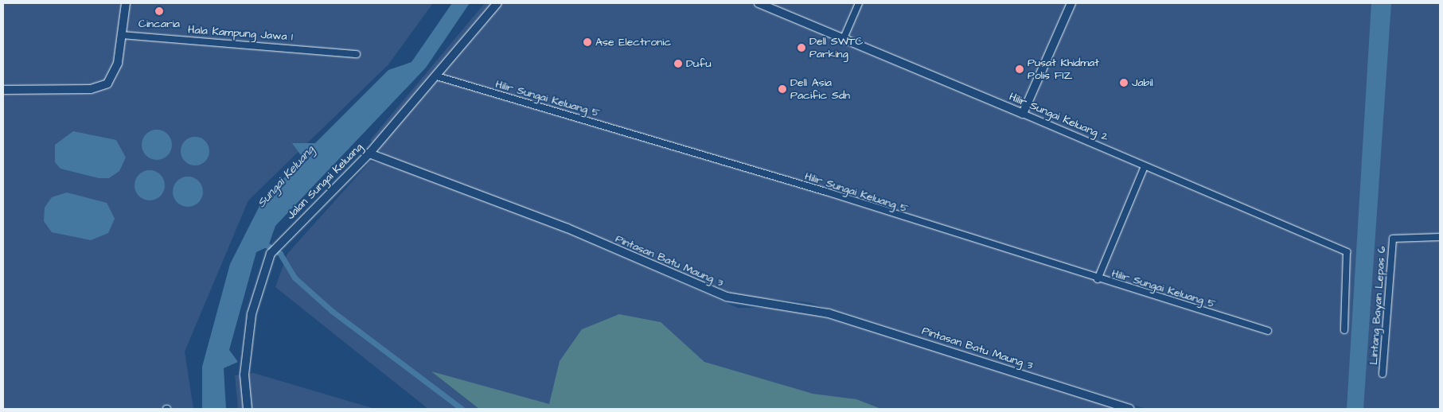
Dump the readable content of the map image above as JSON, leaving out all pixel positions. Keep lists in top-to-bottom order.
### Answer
{
  "streets": {
    "street": [
      "Hala Kampung Jawa 1",
      "Hilir Sungai Keluang 5",
      "Hilir Sungai Keluang 2",
      "Jalan Sungai Keluang",
      "Pintasan Batu Maung 3",
      "Lintang Bayan Lepas 6"
    ]
  },
  "crossings": [
    ["Hilir Sungai Keluang 5", "Jalan Sungai Keluang"],
    ["Jalan Sungai Keluang", "Pintasan Batu Maung 3"]
  ],
  "water": ["Sungai Keluang"],
  "places": [
    "Cincaria",
    "Ase Electronic",
    "Dell SWTC Parking",
    "Dufu",
    "Pusat Khidmat Polis FIZ",
    "Jabil",
    "Dell Asia Pacific Sdn"
  ]
}
